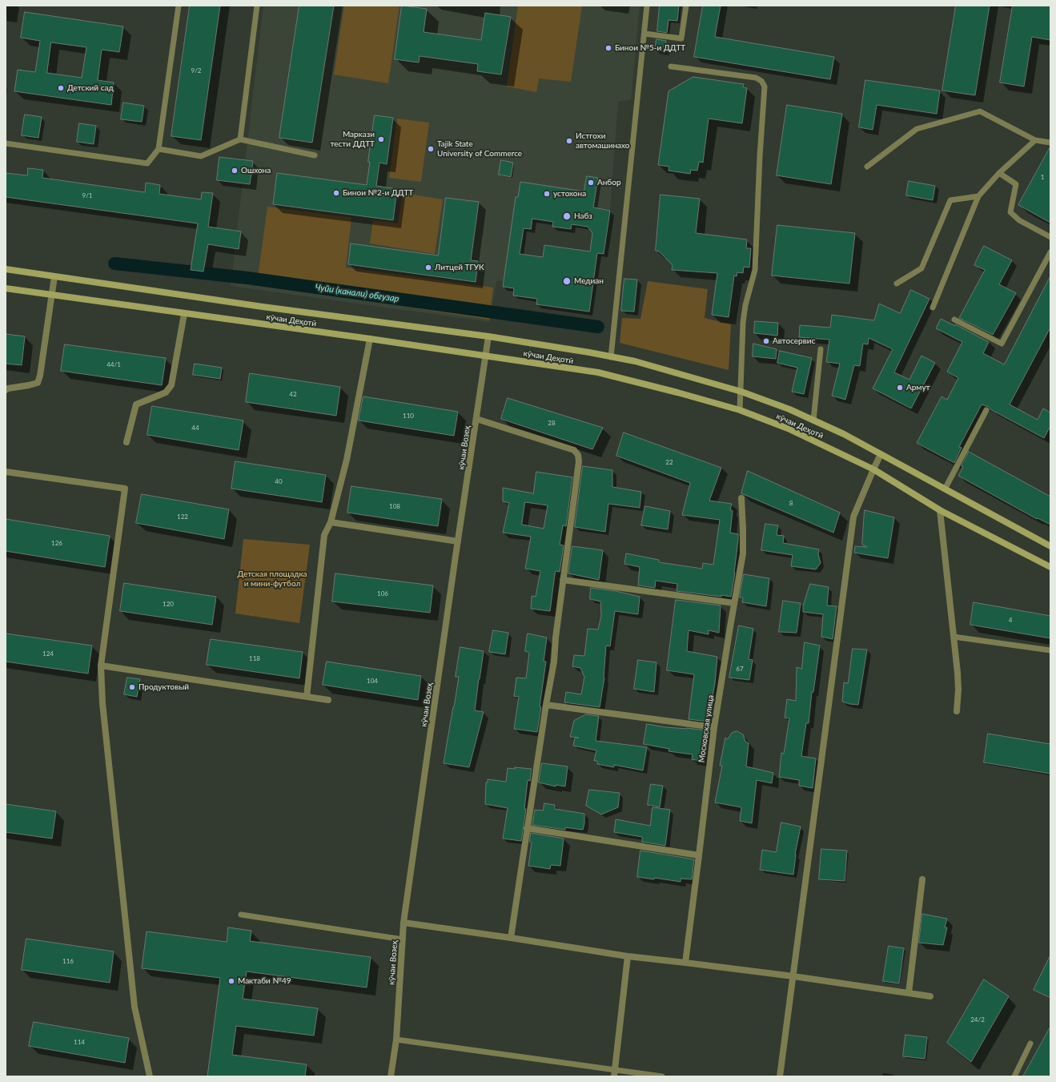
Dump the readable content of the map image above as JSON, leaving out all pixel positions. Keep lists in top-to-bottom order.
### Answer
{
  "streets": {
    "street": ["кӯчаи Деҳотӣ", "кӯчаи Возеҳ", "Московская улица"]
  },
  "crossings": [
    ["кӯчаи Деҳотӣ", "кӯчаи Возеҳ"]
  ],
  "water": ["Чуйи (канали) обгузар"],
  "parks": ["Детская площадка и мини-футбол"],
  "places": [
    "Бинои №5-и ДДТТ",
    "Детский сад",
    "Маркази тести ДДТТ",
    "Истгохи автомашинахо",
    "Tajik State University of Commerce",
    "Ошхона",
    "Анбор",
    "Бинои №2-и ДДТТ",
    "устохона",
    "Набз",
    "Литцей ТГУК",
    "Медиан",
    "Автосервис",
    "Армут",
    "Продуктовый",
    "Мактаби №49"
  ],
  "house_numbers": [
    "9/2",
    "1",
    "9/1",
    "44/1",
    "42",
    "110",
    "28",
    "44",
    "22",
    "40",
    "8",
    "108",
    "122",
    "126",
    "106",
    "120",
    "4",
    "124",
    "118",
    "67",
    "104",
    "116",
    "24/2",
    "114"
  ]
}
